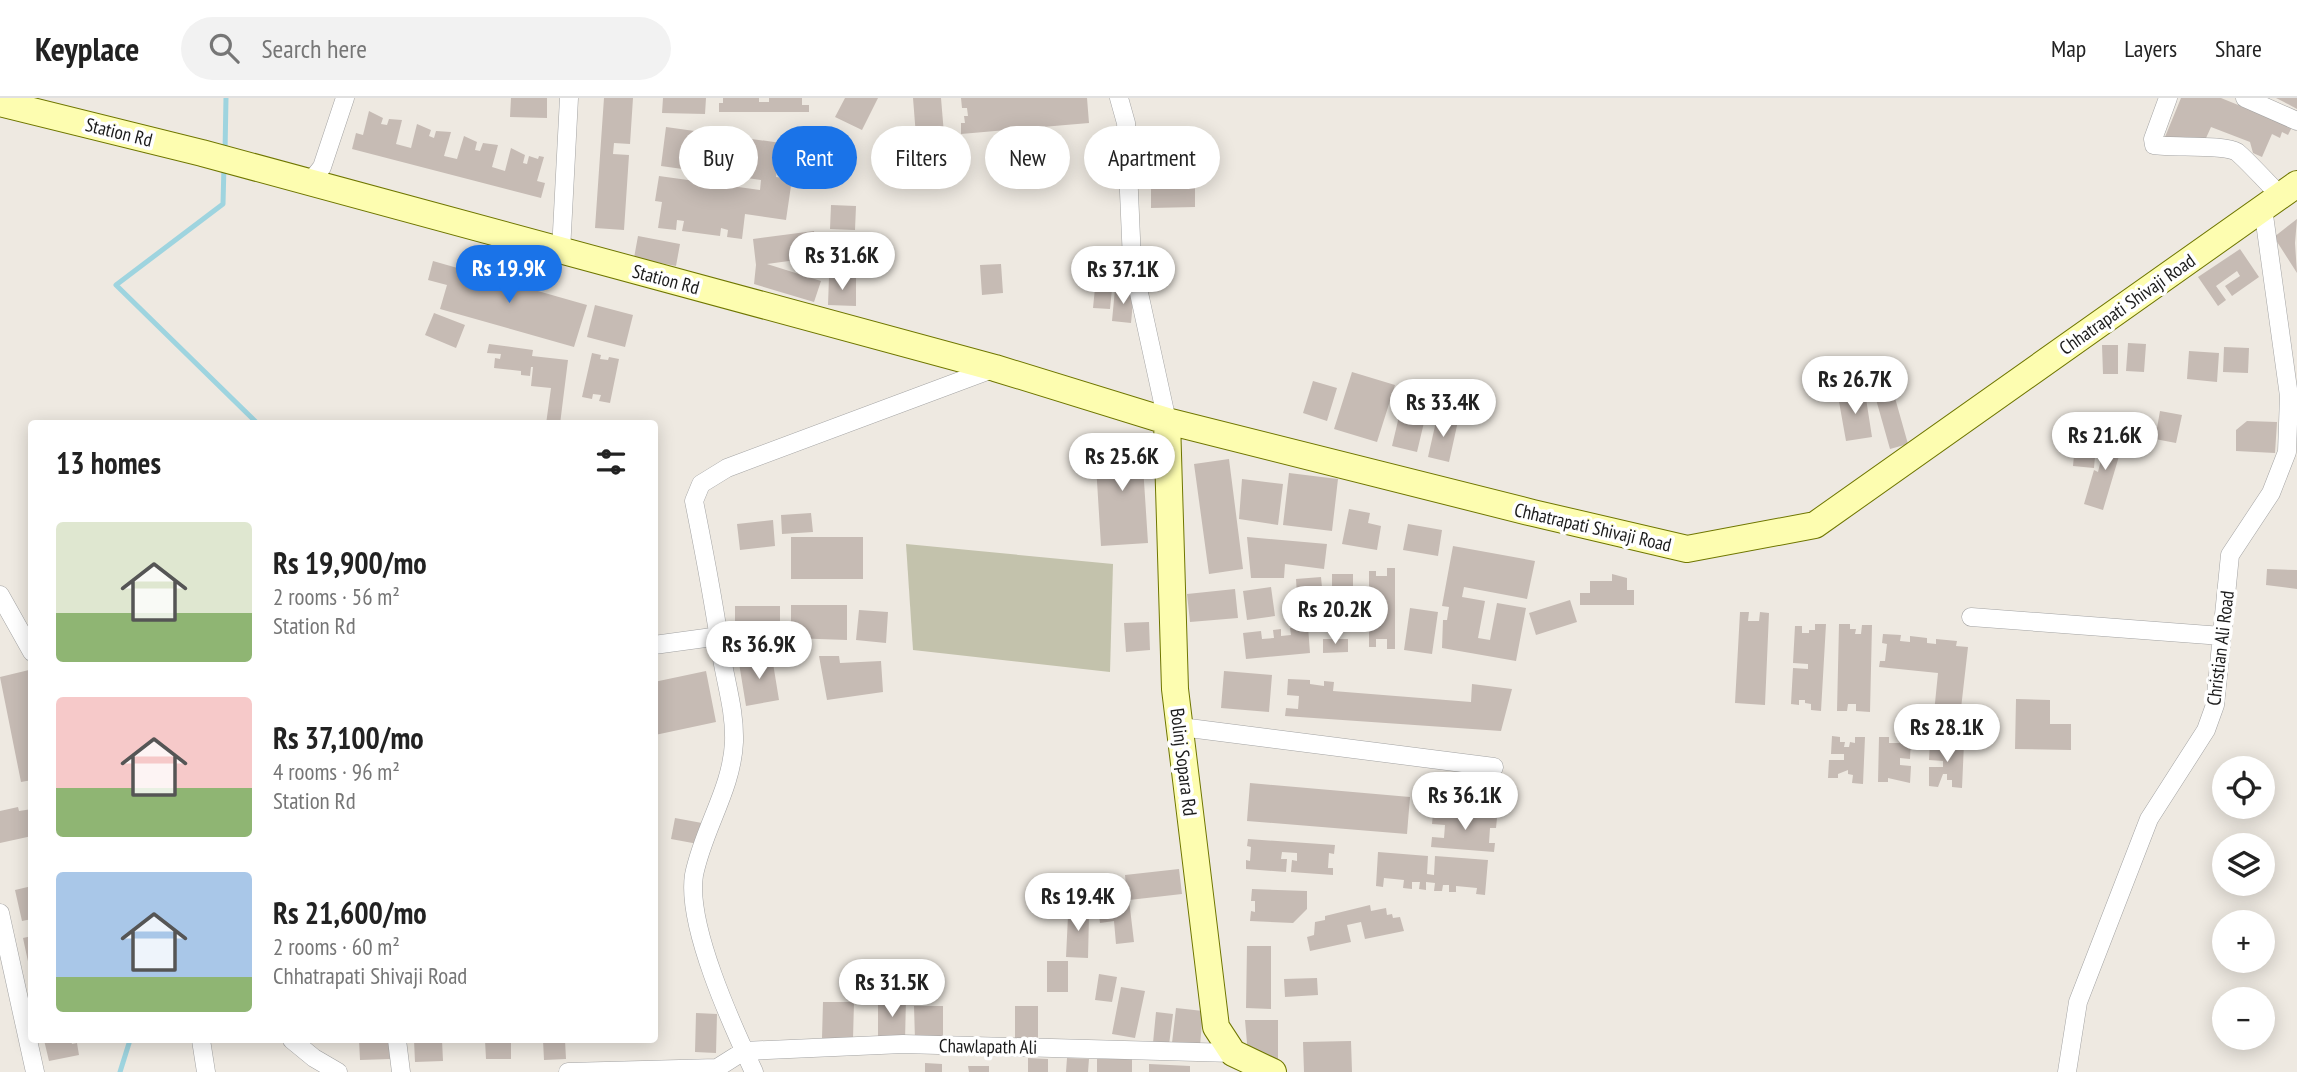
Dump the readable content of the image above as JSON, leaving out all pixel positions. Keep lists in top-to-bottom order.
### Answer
{
  "streets": {
    "main road": ["Station Rd", "Chhatrapati Shivaji Road", "Bolinj Sopara Rd"],
    "street": ["Christian Ali Road", "Chawlapath Ali"]
  },
  "crossings": [
    ["Station Rd", "Chhatrapati Shivaji Road"],
    ["Station Rd", "Bolinj Sopara Rd"],
    ["Chhatrapati Shivaji Road", "Christian Ali Road"],
    ["Chhatrapati Shivaji Road", "Bolinj Sopara Rd"],
    ["Bolinj Sopara Rd", "Chawlapath Ali"]
  ],
  "page": {
    "header": "Keyplace",
    "search": "Search here",
    "nav": ["Map", "Layers", "Share"],
    "chip": [
      "Buy",
      "Rent",
      "Filters",
      "New",
      "Apartment"
    ],
    "price": [
      "Rs 31.6K",
      "Rs 19.9K",
      "Rs 37.1K",
      "Rs 26.7K",
      "Rs 33.4K",
      "Rs 21.6K",
      "Rs 25.6K",
      "Rs 20.2K",
      "Rs 36.9K",
      "Rs 28.1K",
      "Rs 36.1K",
      "Rs 19.4K",
      "Rs 31.5K"
    ],
    "heading": "13 homes",
    "list": [
      {
        "name": "Rs 19,900/mo",
        "note": "2 rooms · 56 m² · Station Rd"
      },
      {
        "name": "Rs 37,100/mo",
        "note": "4 rooms · 96 m² · Station Rd"
      },
      {
        "name": "Rs 21,600/mo",
        "note": "2 rooms · 60 m² · Chhatrapati Shivaji Road"
      }
    ],
    "map_buttons": ["+", "−"]
  }
}
